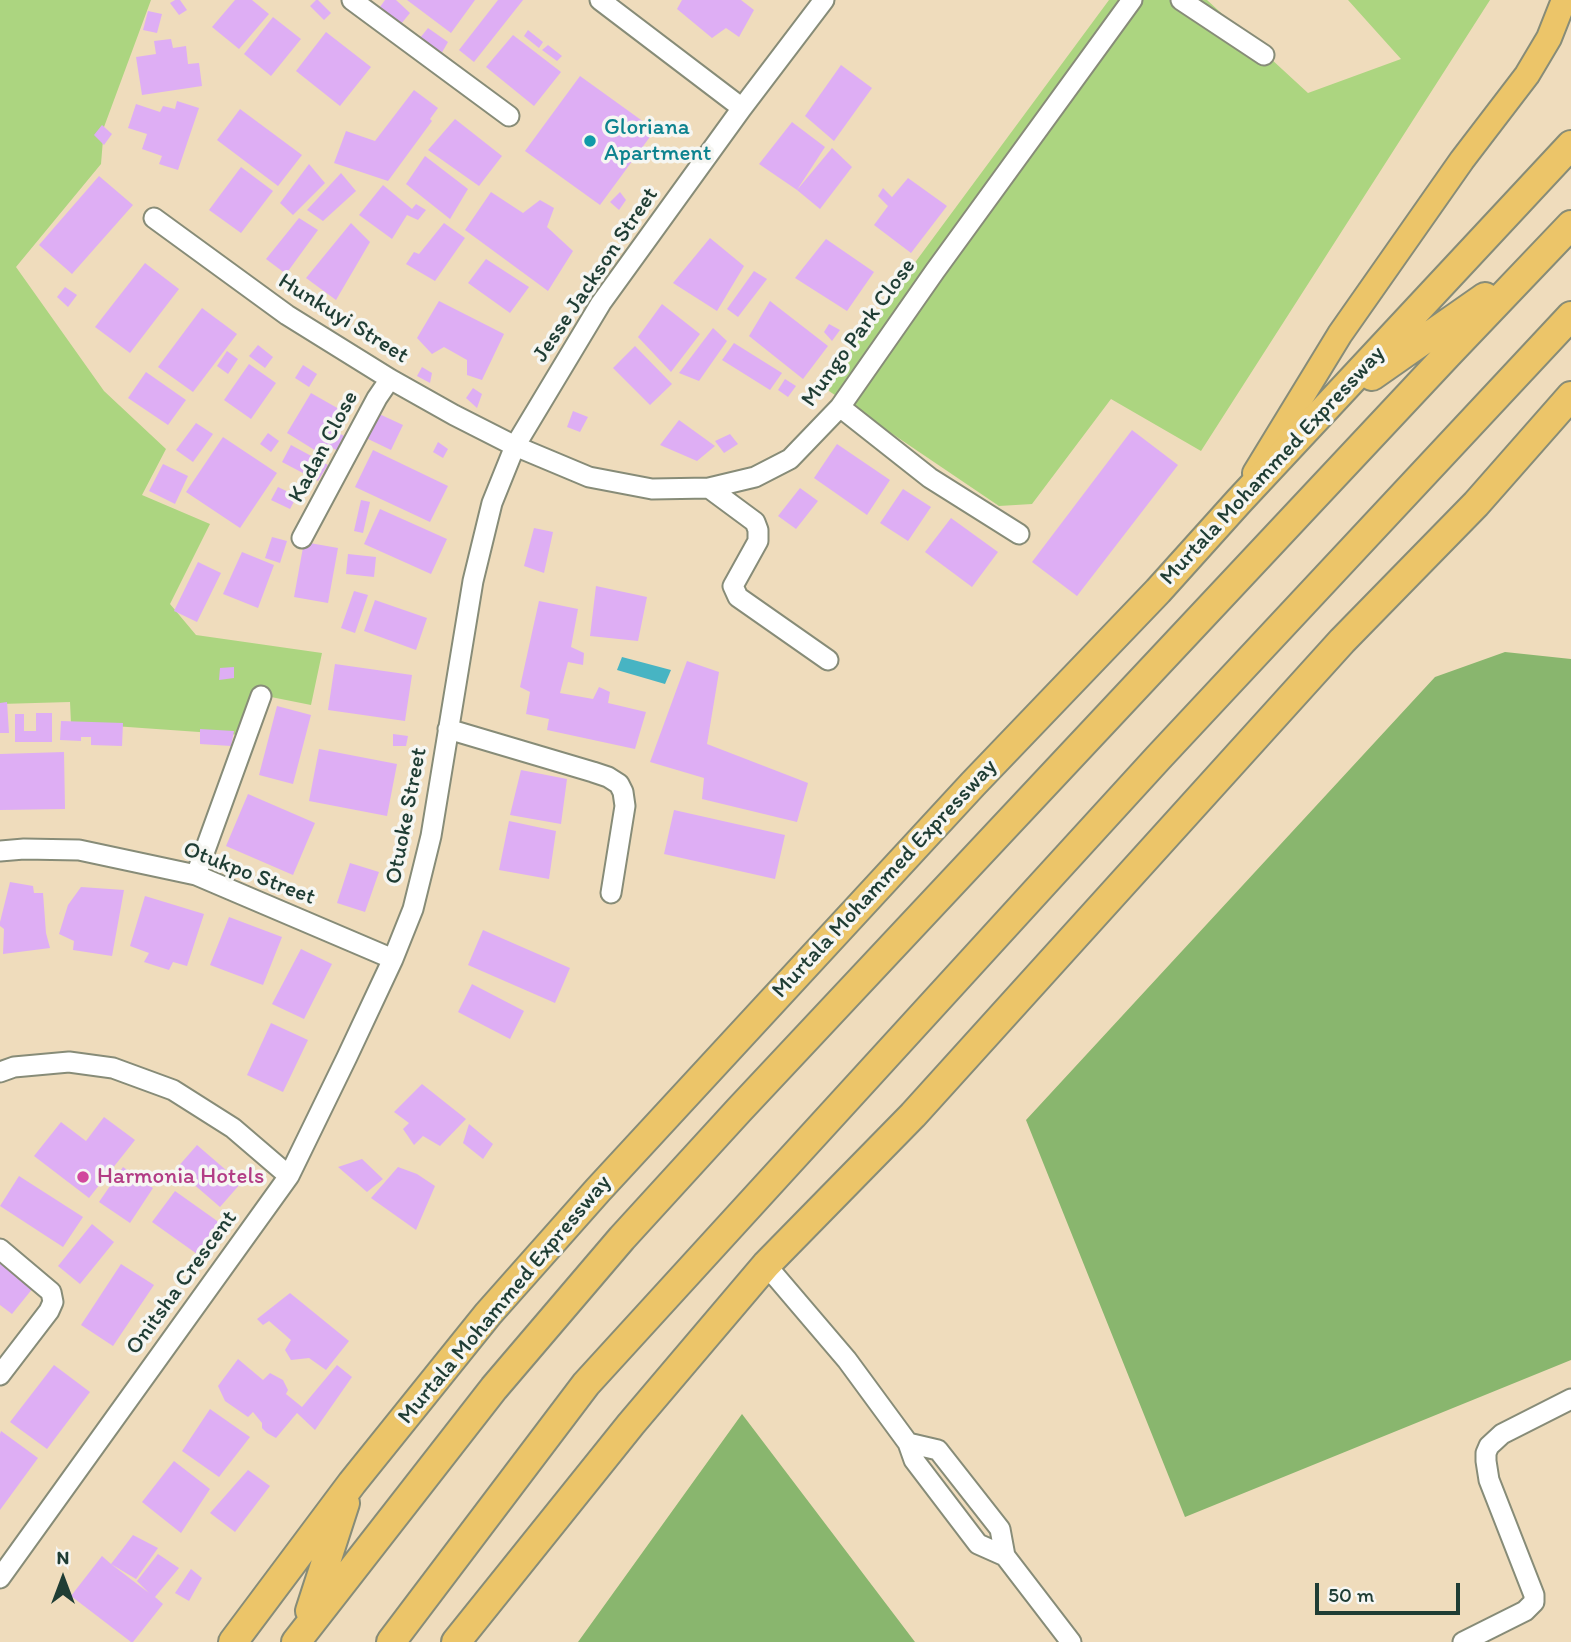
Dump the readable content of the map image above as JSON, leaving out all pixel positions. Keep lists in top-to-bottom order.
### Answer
{
  "streets": {
    "highway": ["Murtala Mohammed Expressway"],
    "street": [
      "Jesse Jackson Street",
      "Hunkuyi Street",
      "Mungo Park Close",
      "Kadan Close",
      "Otuoke Street",
      "Otukpo Street",
      "Onitsha Crescent"
    ]
  },
  "crossings": [
    ["Jesse Jackson Street", "Hunkuyi Street"],
    ["Jesse Jackson Street", "Mungo Park Close"],
    ["Jesse Jackson Street", "Otuoke Street"],
    ["Hunkuyi Street", "Mungo Park Close"],
    ["Hunkuyi Street", "Kadan Close"],
    ["Hunkuyi Street", "Otuoke Street"],
    ["Mungo Park Close", "Otuoke Street"],
    ["Otuoke Street", "Otukpo Street"],
    ["Otuoke Street", "Onitsha Crescent"]
  ],
  "places": ["Gloriana Apartment", "Harmonia Hotels"],
  "scale_bar": "50 m",
  "north": "top"
}
